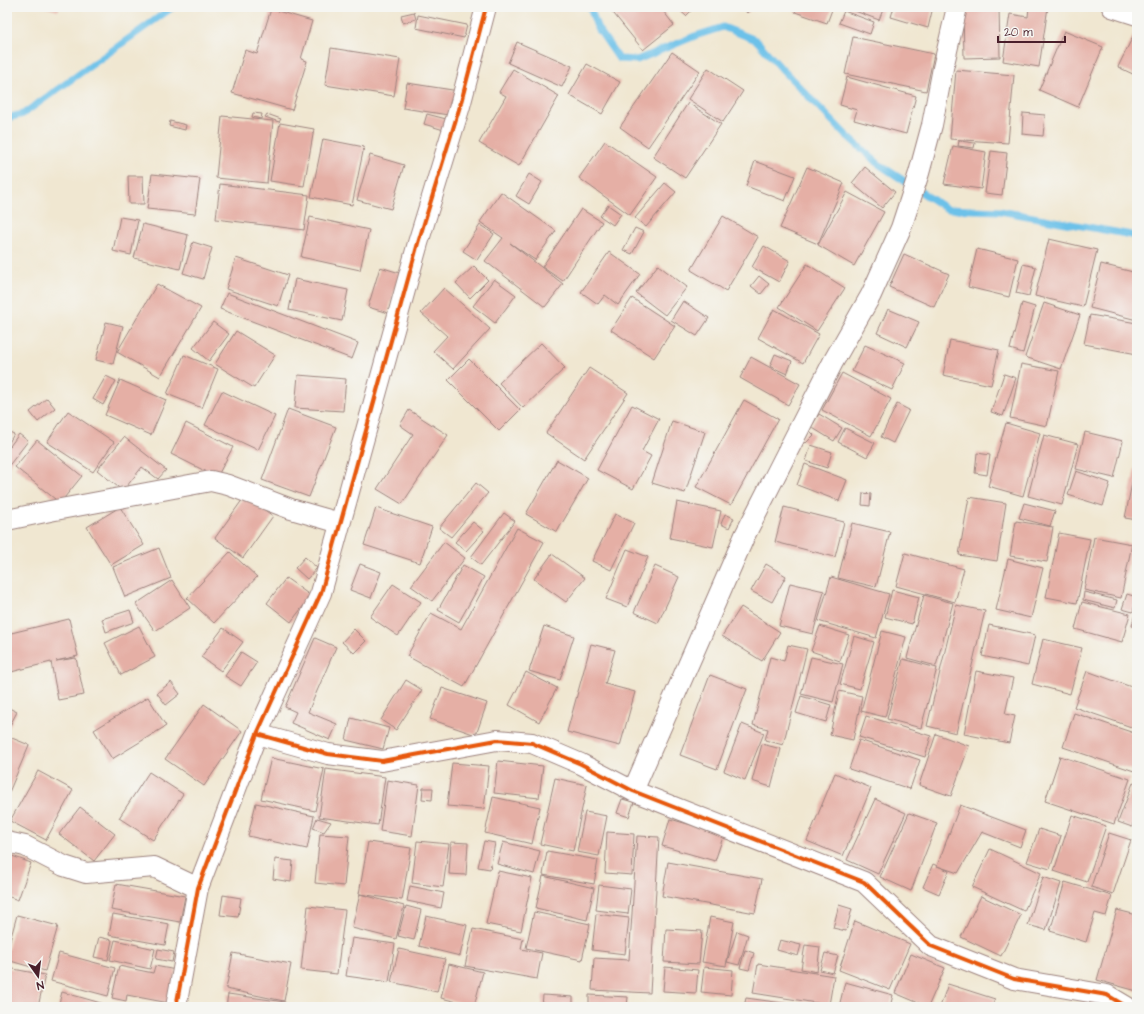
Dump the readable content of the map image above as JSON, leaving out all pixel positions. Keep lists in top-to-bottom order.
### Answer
{
  "scale_bar": "20 m",
  "north": "bottom"
}
